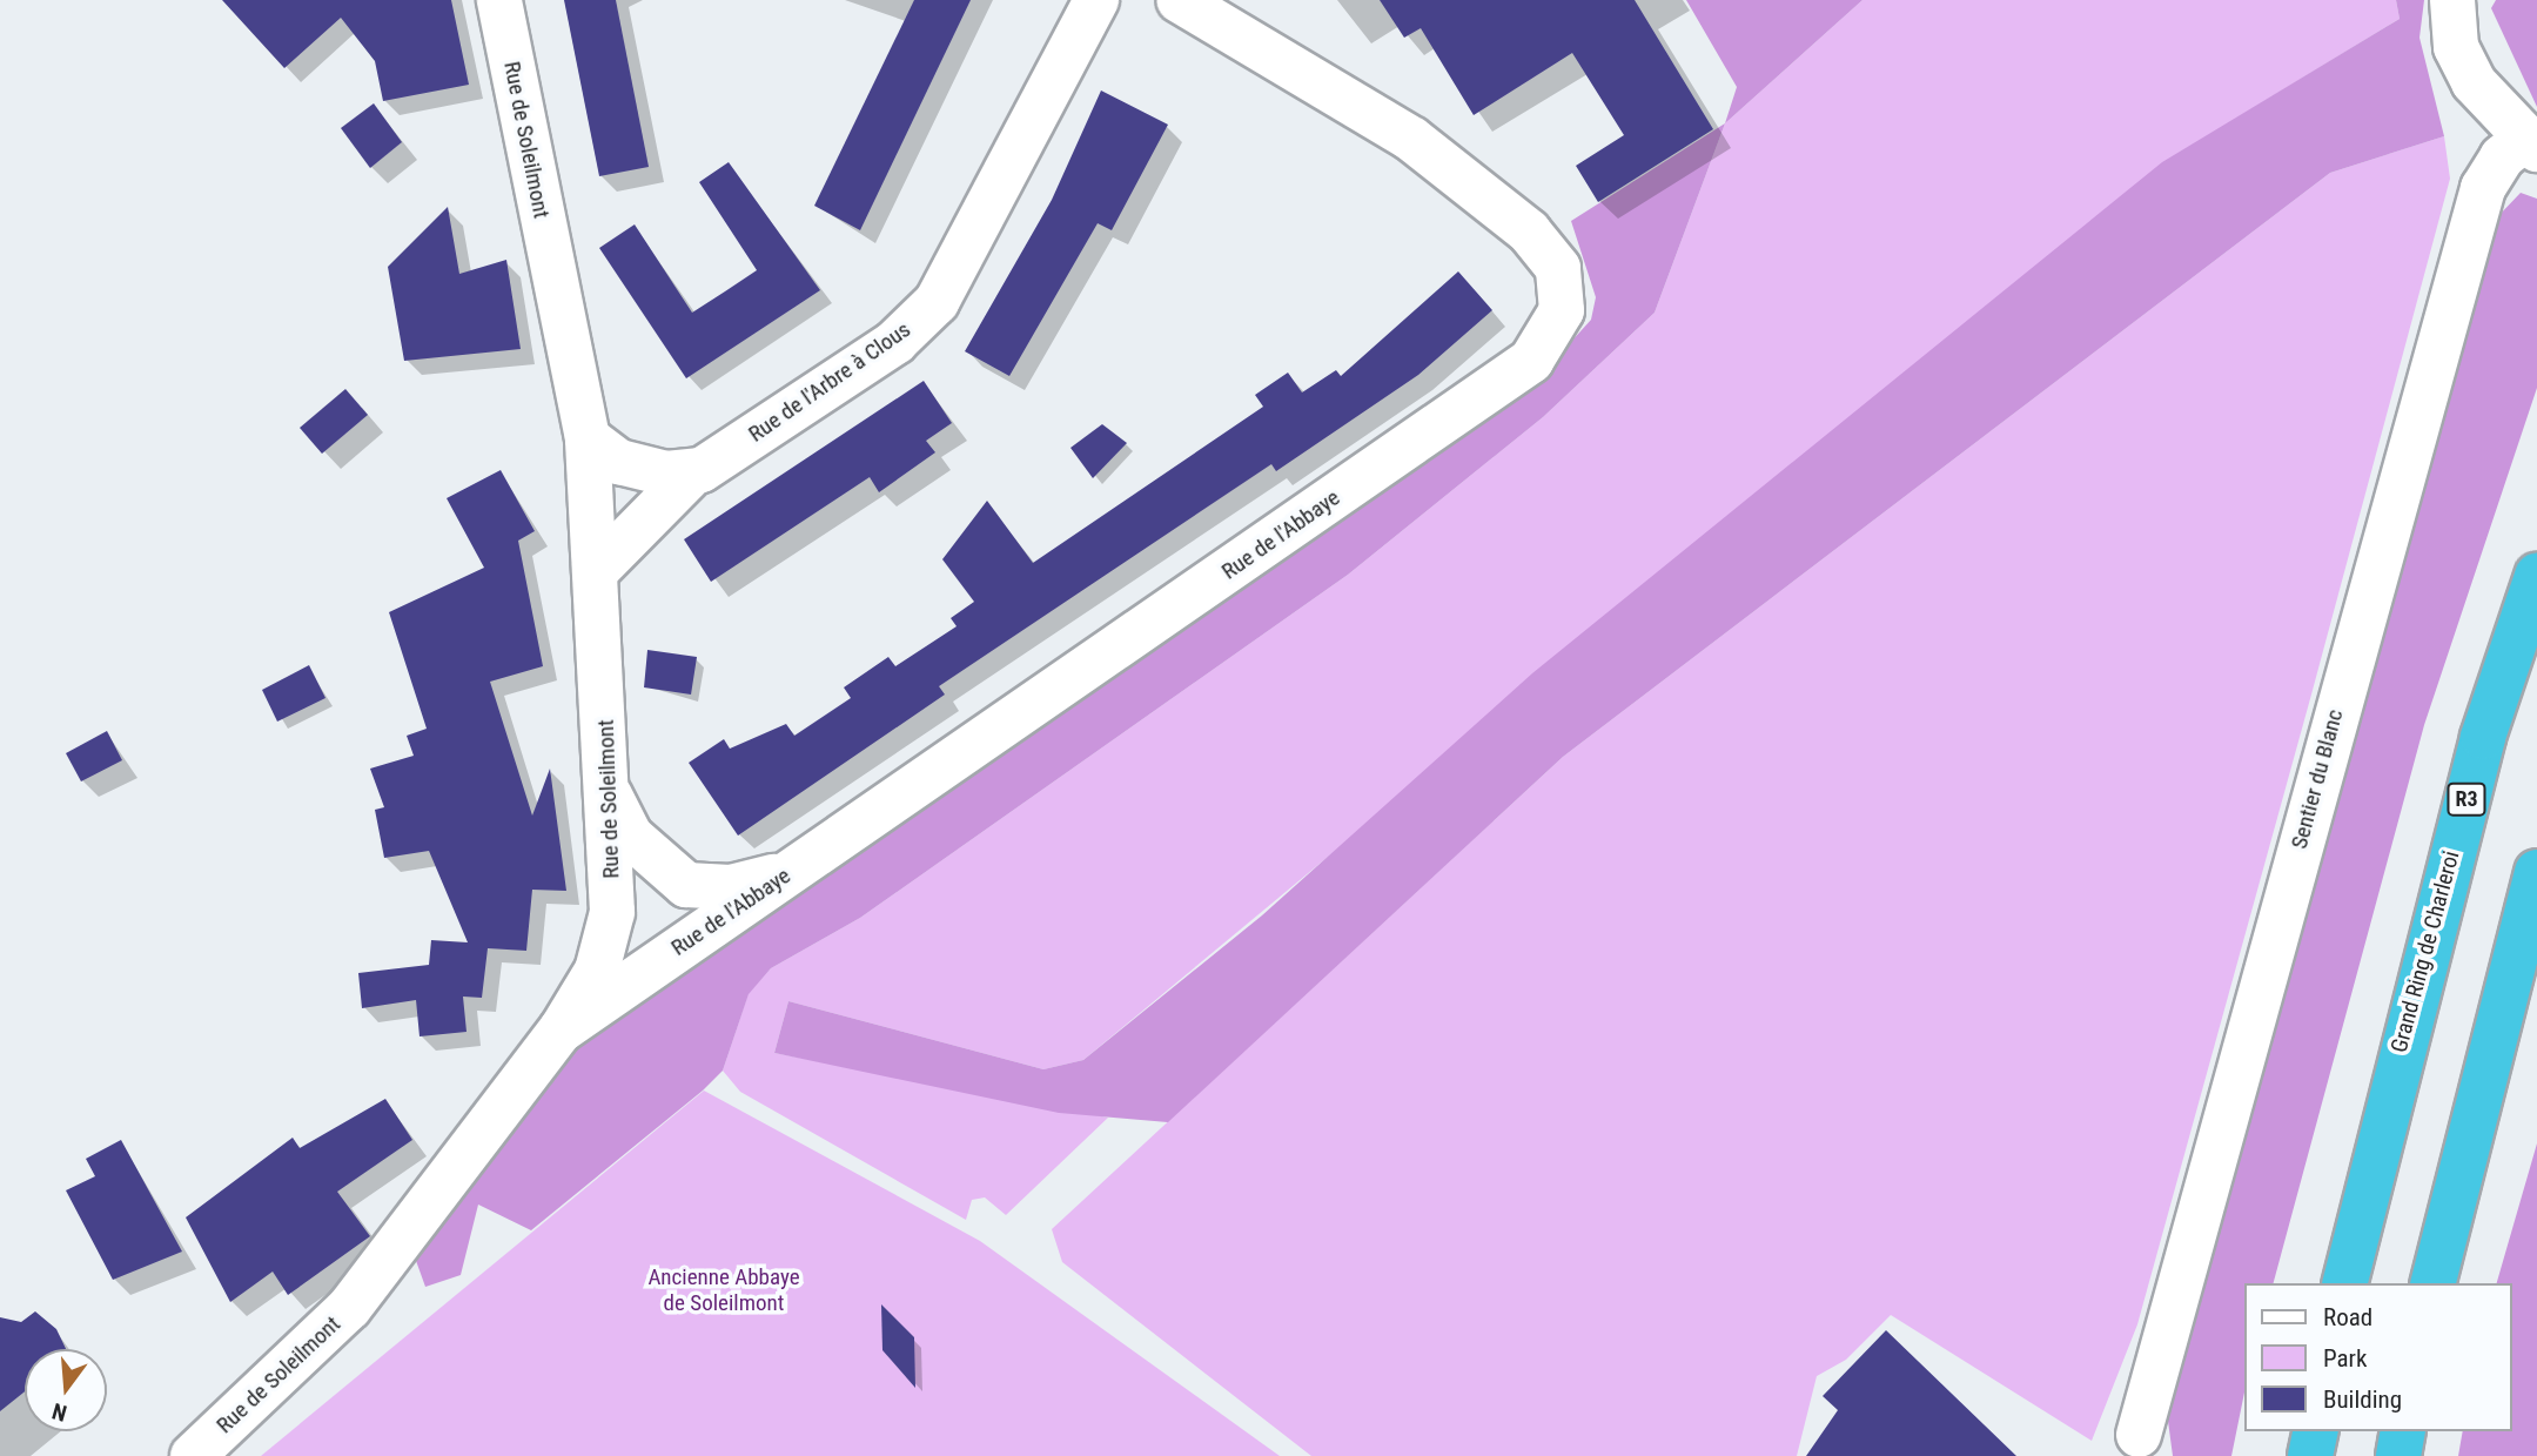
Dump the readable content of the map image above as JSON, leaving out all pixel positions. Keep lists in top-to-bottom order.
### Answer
{
  "streets": {
    "highway": ["R3", "Grand Ring de Charleroi"],
    "street": [
      "Rue de Soleilmont",
      "Rue de l'Arbre à Clous",
      "Rue de l'Abbaye",
      "Sentier du Blanc"
    ]
  },
  "crossings": [
    ["Rue de Soleilmont", "Rue de l'Arbre à Clous"],
    ["Rue de Soleilmont", "Rue de l'Abbaye"]
  ],
  "parks": ["Ancienne Abbaye de Soleilmont"],
  "legend": ["Road", "Park", "Building"],
  "north": "bottom"
}
